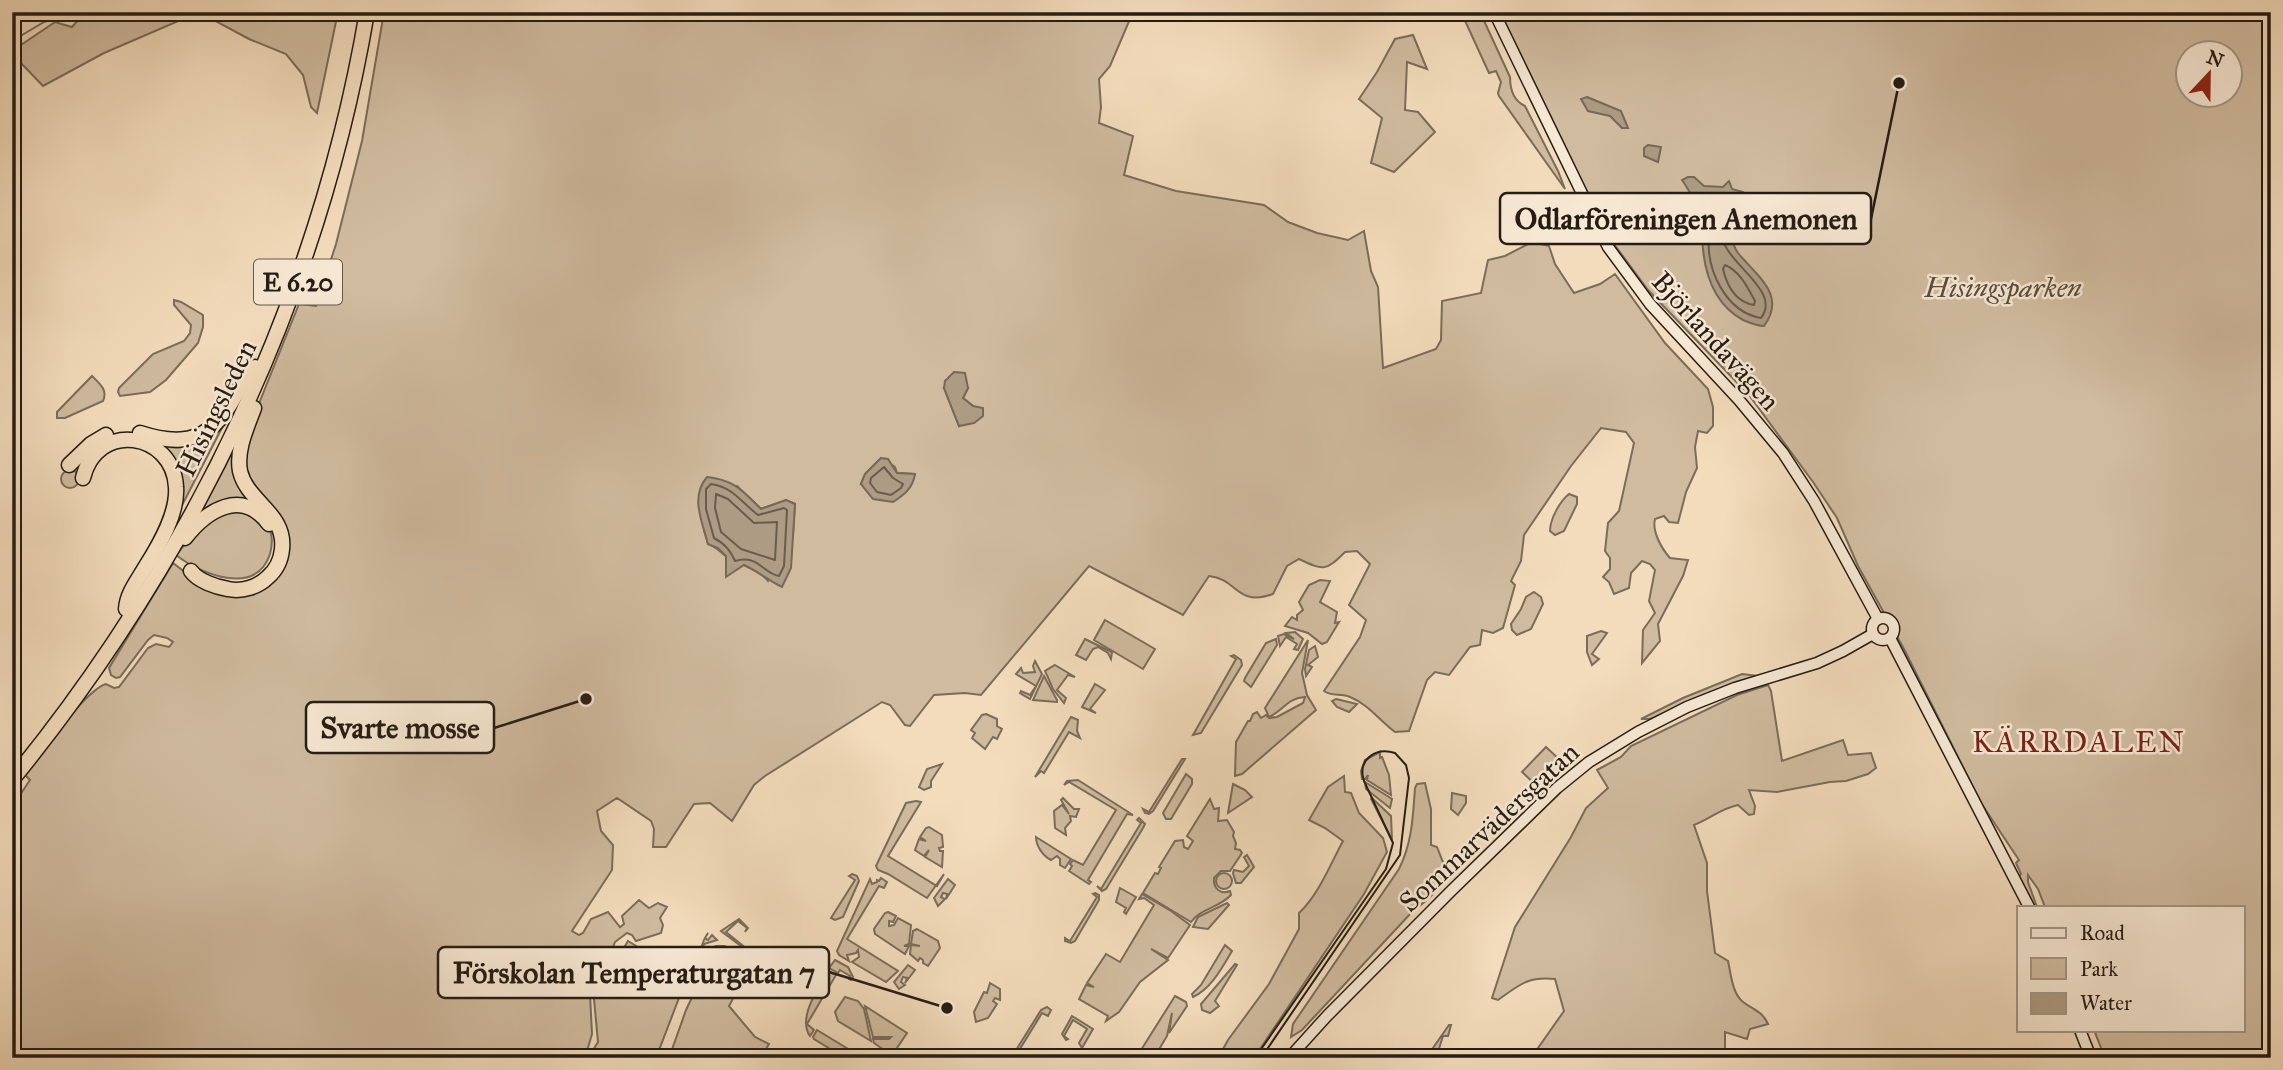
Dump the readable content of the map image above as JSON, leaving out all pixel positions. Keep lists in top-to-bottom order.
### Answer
{
  "streets": {
    "highway": ["E 6.20", "Hisingsleden"],
    "street": ["Björlandavägen", "Sommarvädersgatan"]
  },
  "crossings": [
    ["Björlandavägen", "Sommarvädersgatan"]
  ],
  "districts": ["KÄRRDALEN"],
  "parks": ["Hisingsparken"],
  "places": ["Odlarföreningen Anemonen", "Svarte mosse", "Förskolan Temperaturgatan 7"],
  "legend": ["Road", "Park", "Water"],
  "north": "top"
}
